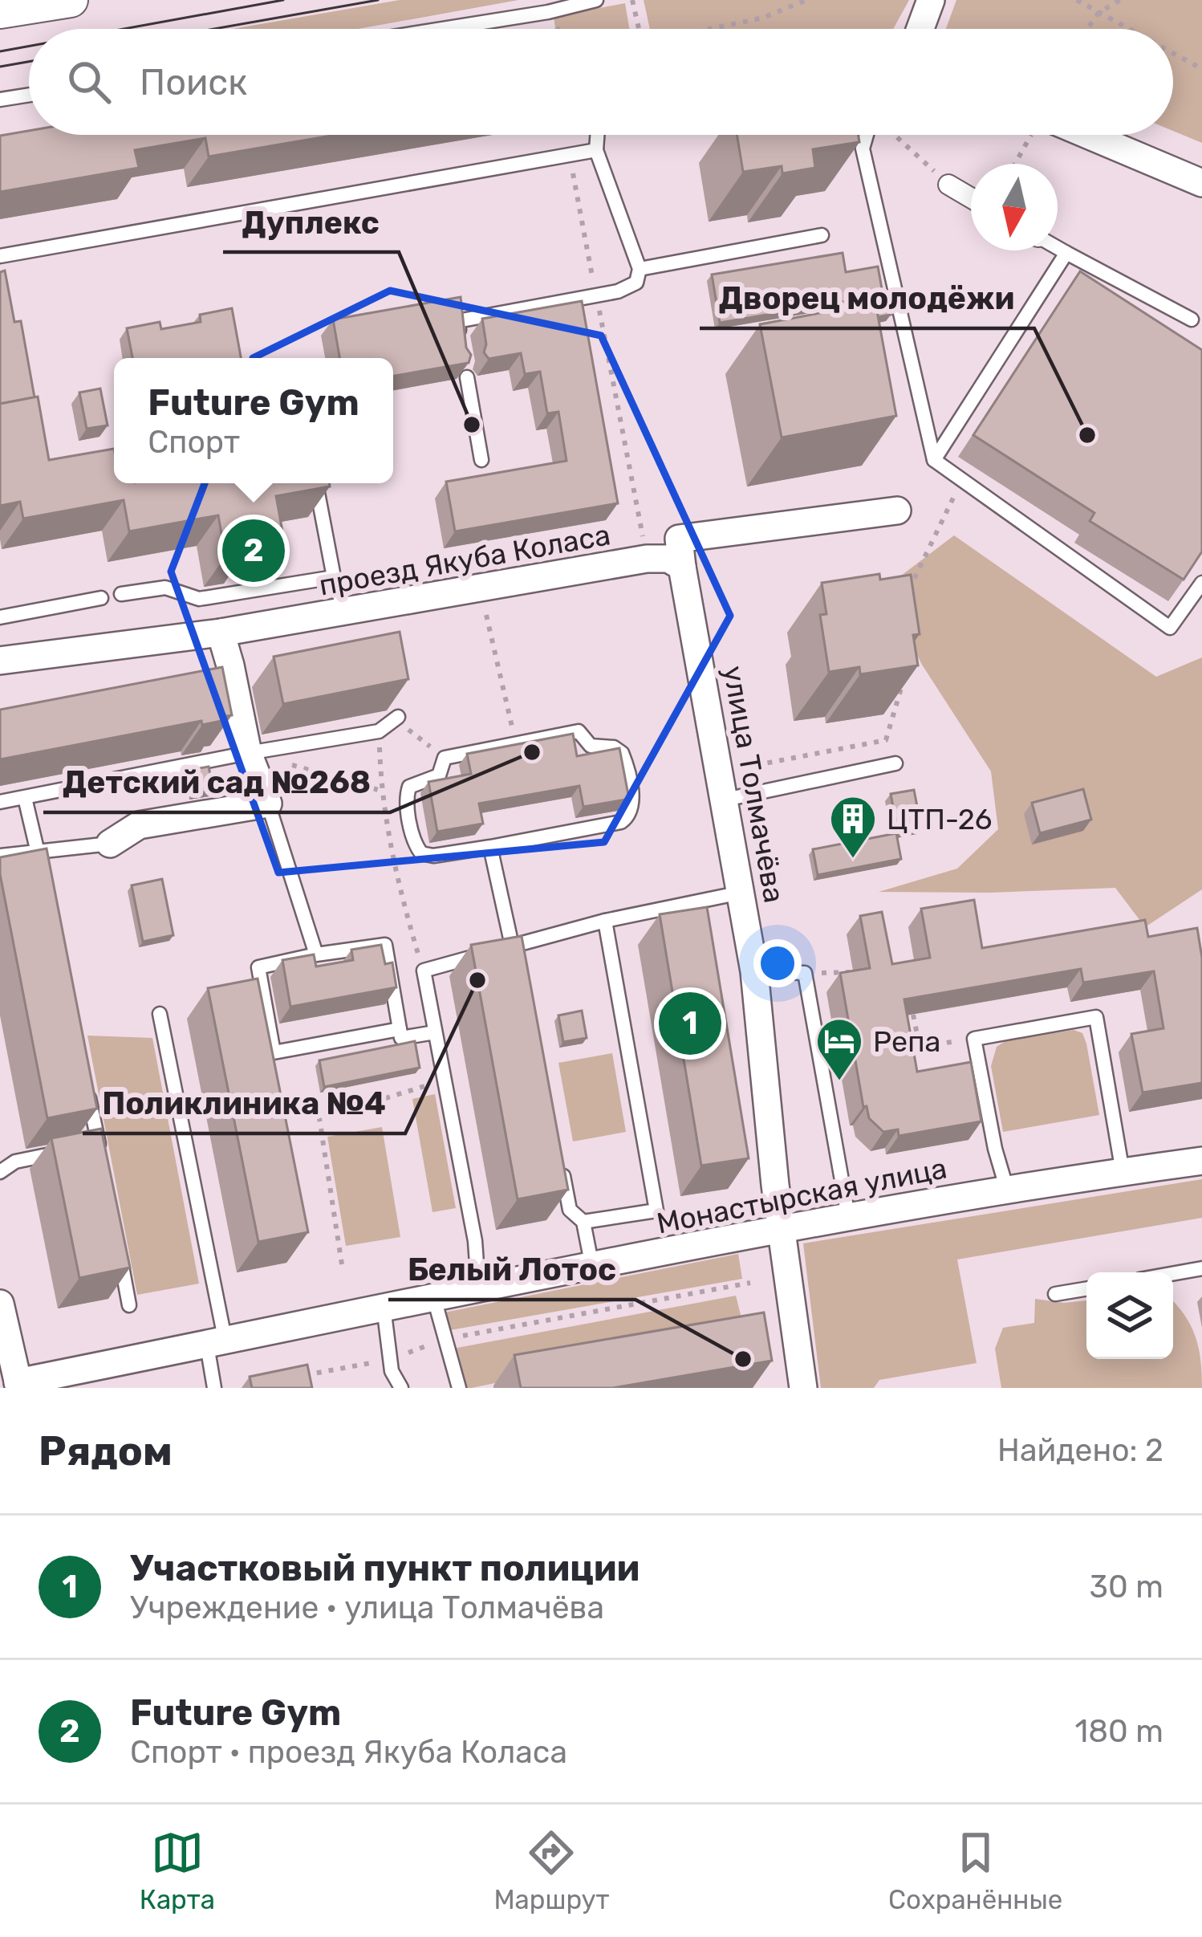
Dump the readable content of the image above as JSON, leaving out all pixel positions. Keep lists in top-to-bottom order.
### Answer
{
  "streets": {
    "street": ["проезд Якуба Коласа", "улица Толмачёва", "Монастырская улица"]
  },
  "crossings": [
    ["проезд Якуба Коласа", "улица Толмачёва"],
    ["улица Толмачёва", "Монастырская улица"]
  ],
  "places": {
    "other": [
      "Дуплекс",
      "Дворец молодёжи",
      "Детский сад №268",
      "Поликлиника №4",
      "Белый Лотос"
    ],
    "building": ["ЦТП-26"],
    "hotel": ["Репа"]
  },
  "north": "bottom",
  "page": {
    "search": "Поиск",
    "popup": ["Future Gym", "Спорт"],
    "pins": ["2", "1"],
    "heading": ["Рядом", "Найдено: 2"],
    "list": [
      {
        "mark": "1",
        "name": "Участковый пункт полиции",
        "note": "Учреждение · улица Толмачёва",
        "value": "30 m"
      },
      {
        "mark": "2",
        "name": "Future Gym",
        "note": "Спорт · проезд Якуба Коласа",
        "value": "180 m"
      }
    ],
    "nav": ["Карта", "Маршрут", "Сохранённые"]
  }
}
